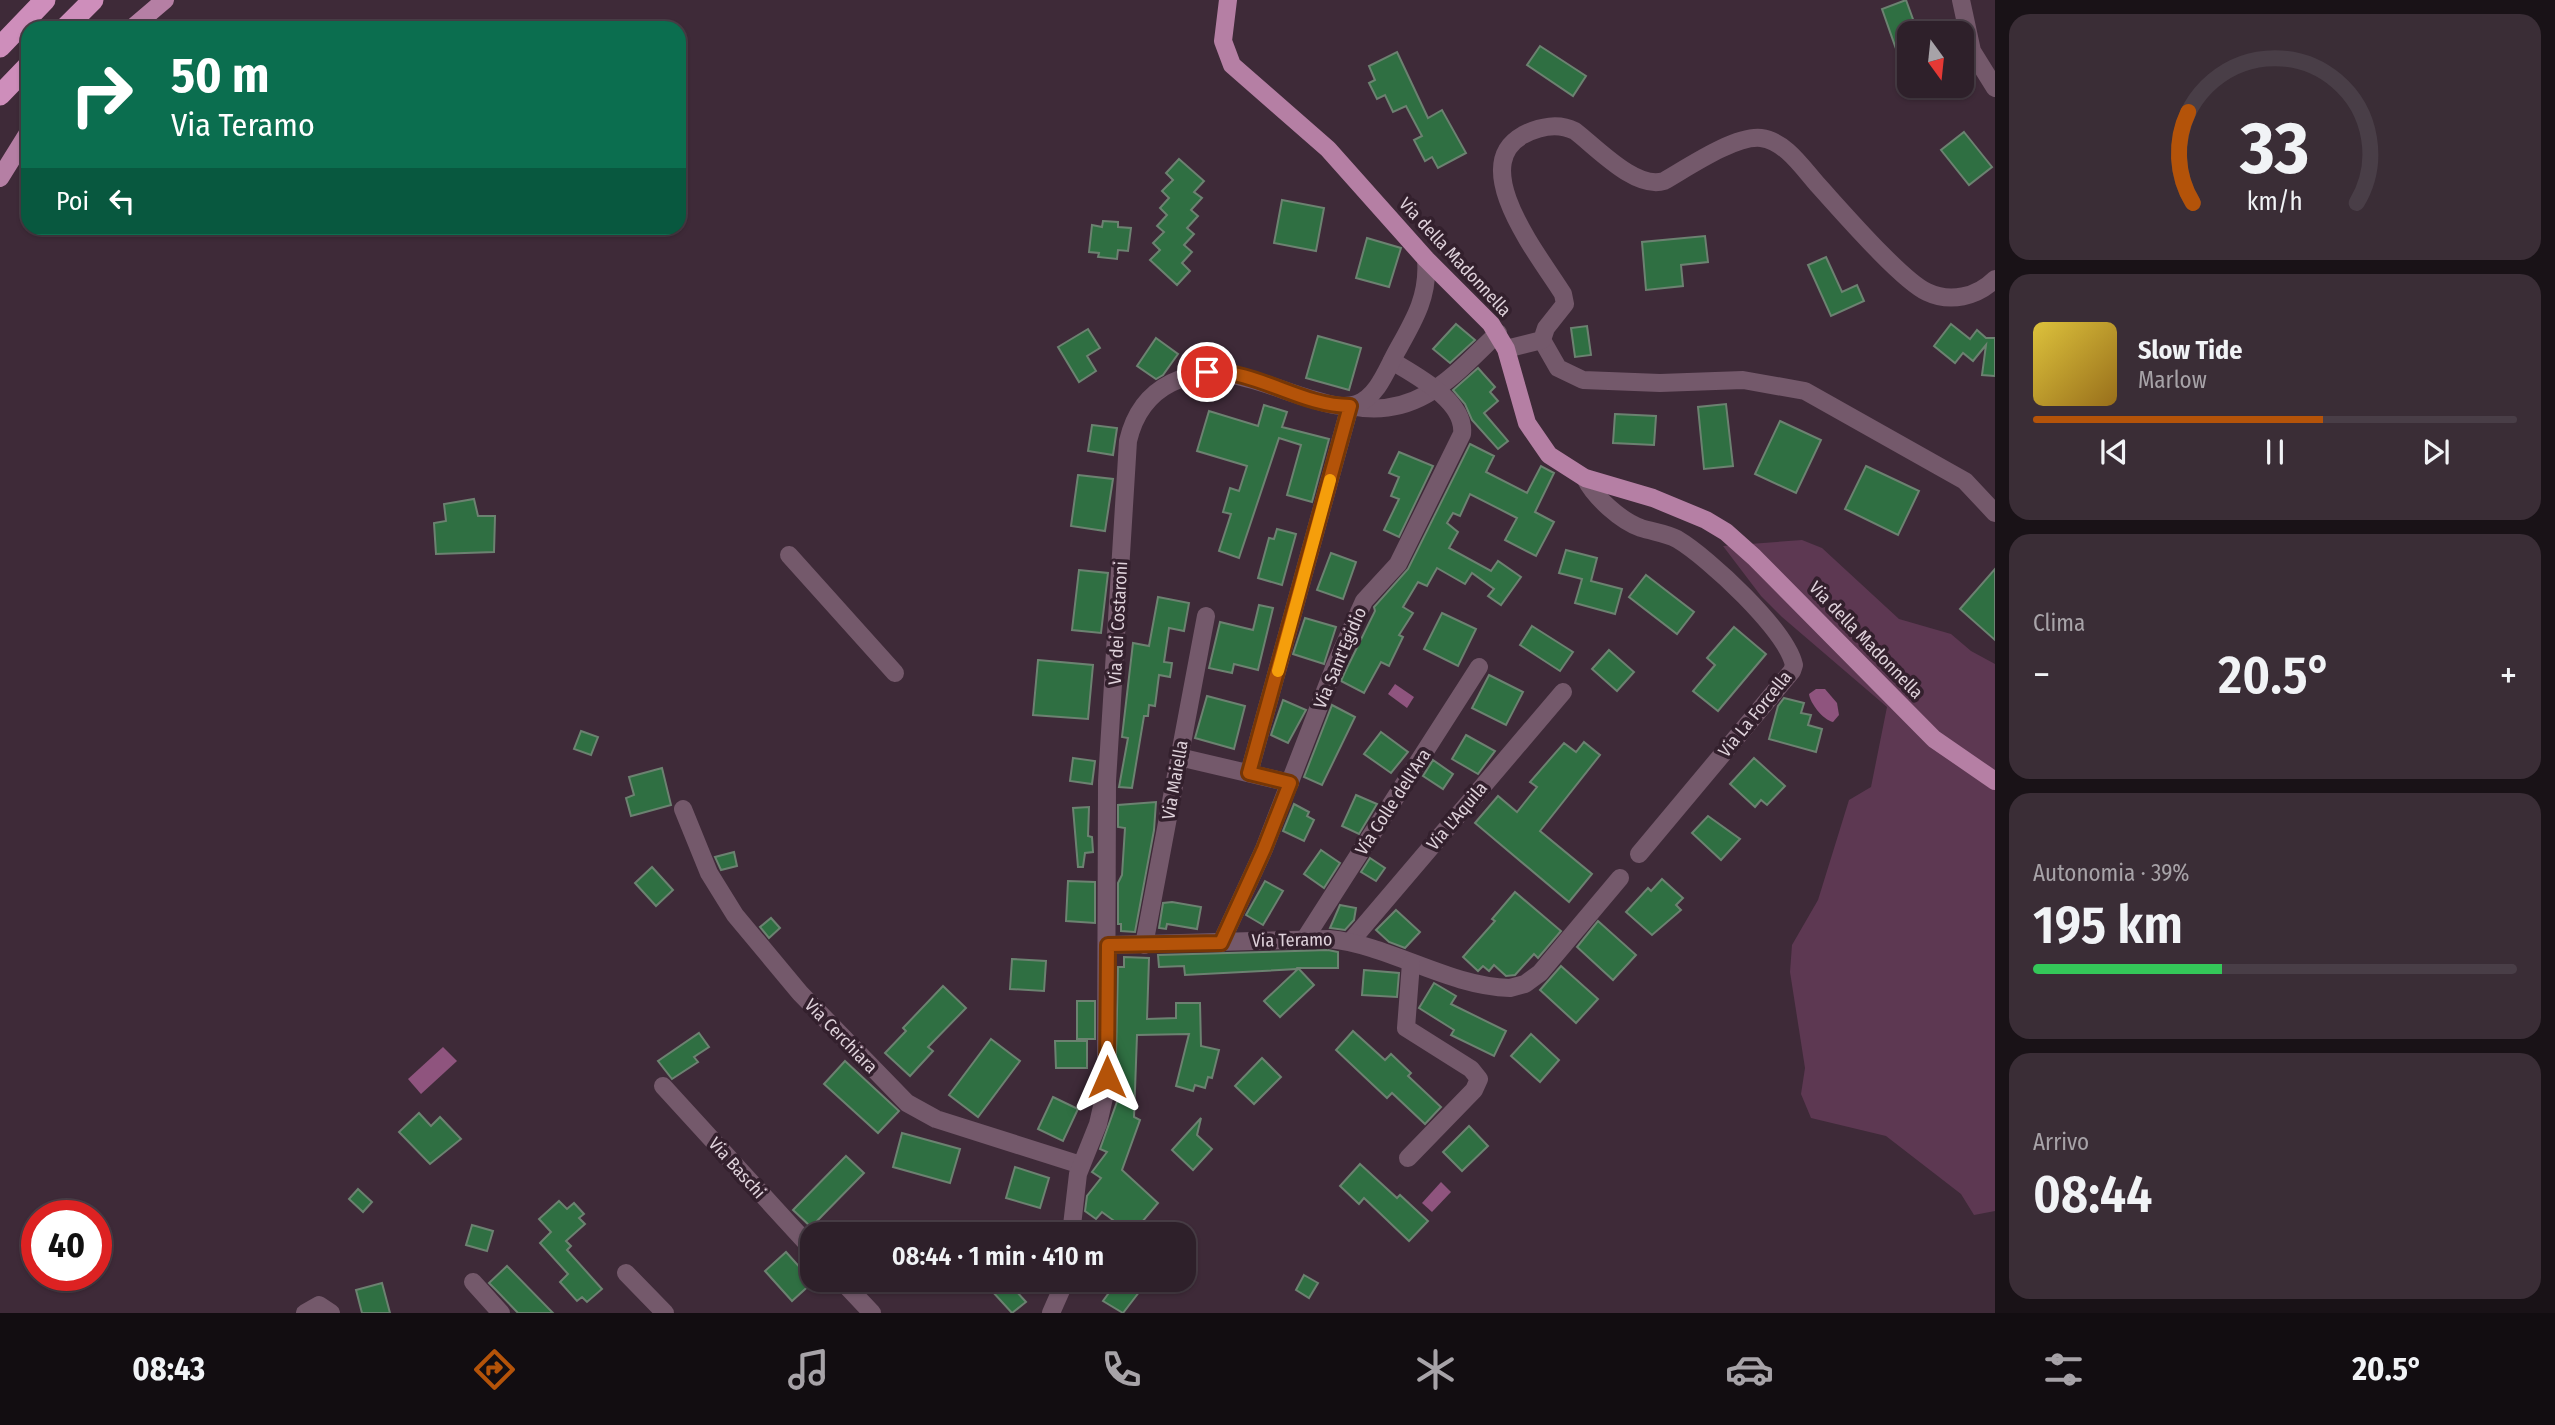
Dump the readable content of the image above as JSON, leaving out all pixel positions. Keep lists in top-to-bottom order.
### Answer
{
  "streets": {
    "main road": ["Via della Madonnella"],
    "street": [
      "Via dei Costaroni",
      "Via Sant'Egidio",
      "Via La Forcella",
      "Via Maiella",
      "Via Colle dell'Ara",
      "Via L'Aquila",
      "Via Teramo",
      "Via Cerchiara",
      "Via Baschi"
    ]
  },
  "crossings": [
    ["Via della Madonnella", "Via La Forcella"],
    ["Via dei Costaroni", "Via Teramo"],
    ["Via dei Costaroni", "Via Cerchiara"],
    ["Via Sant'Egidio", "Via Teramo"],
    ["Via Maiella", "Via Teramo"],
    ["Via Colle dell'Ara", "Via Teramo"],
    ["Via L'Aquila", "Via Teramo"]
  ],
  "north": "bottom",
  "page": {
    "turn": ["50 m", "Via Teramo"],
    "then": "Poi",
    "song": ["Slow Tide", "Marlow"],
    "tile": [
      "Clima",
      ["Autonomia · 39%", "195 km"],
      ["Arrivo", "08:44"]
    ],
    "heat": ["−", "20.5°", "+"],
    "limit": "40",
    "trip": "08:44 · 1 min · 410 m",
    "tabs": ["08:43", "20.5°"],
    "gauge": ["33", "km/h"]
  }
}
